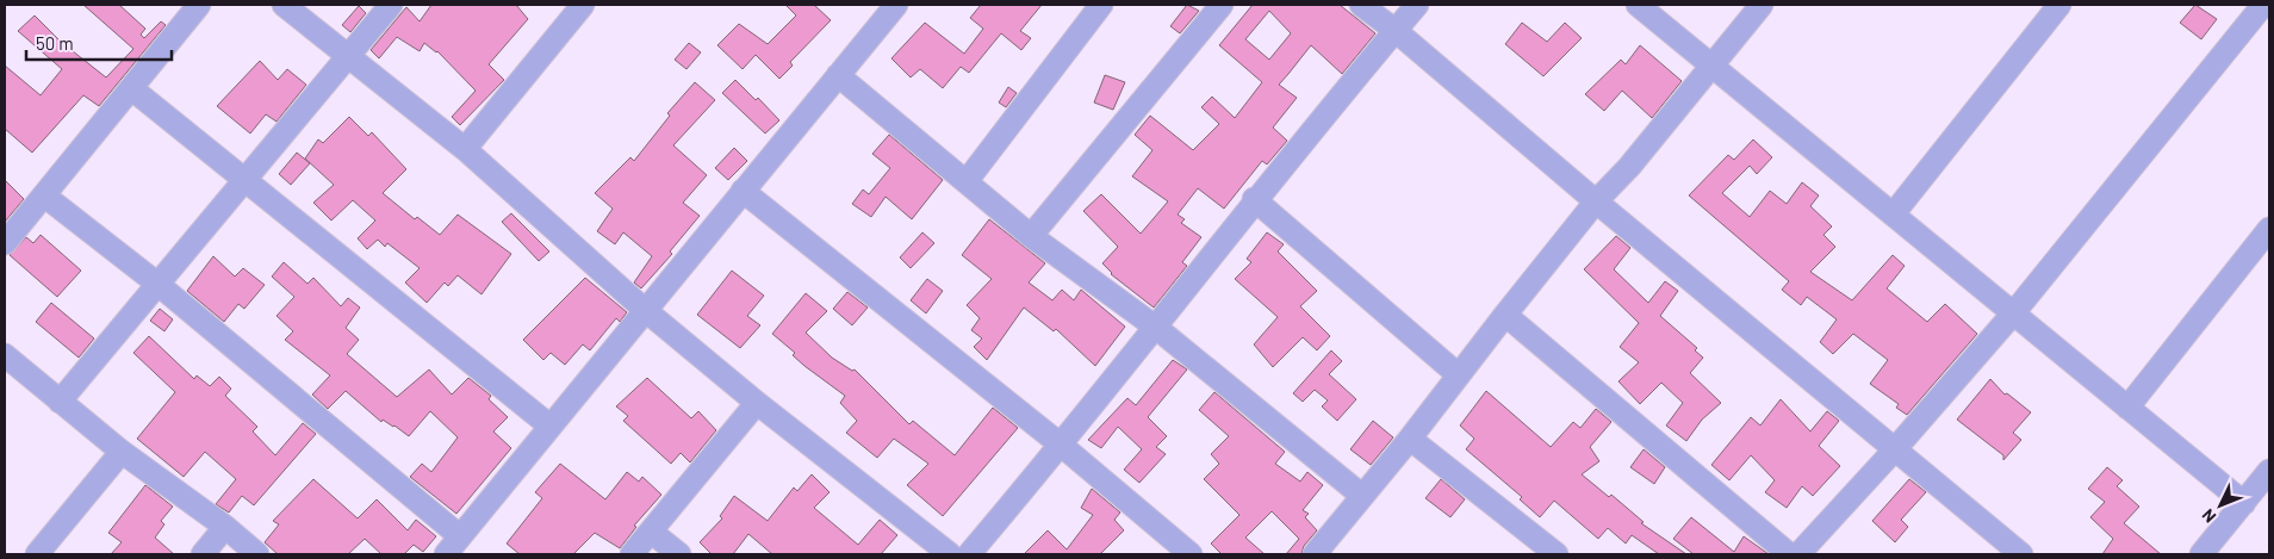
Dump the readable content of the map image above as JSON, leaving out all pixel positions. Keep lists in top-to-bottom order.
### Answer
{
  "scale_bar": "50 m",
  "north": "bottom left"
}
